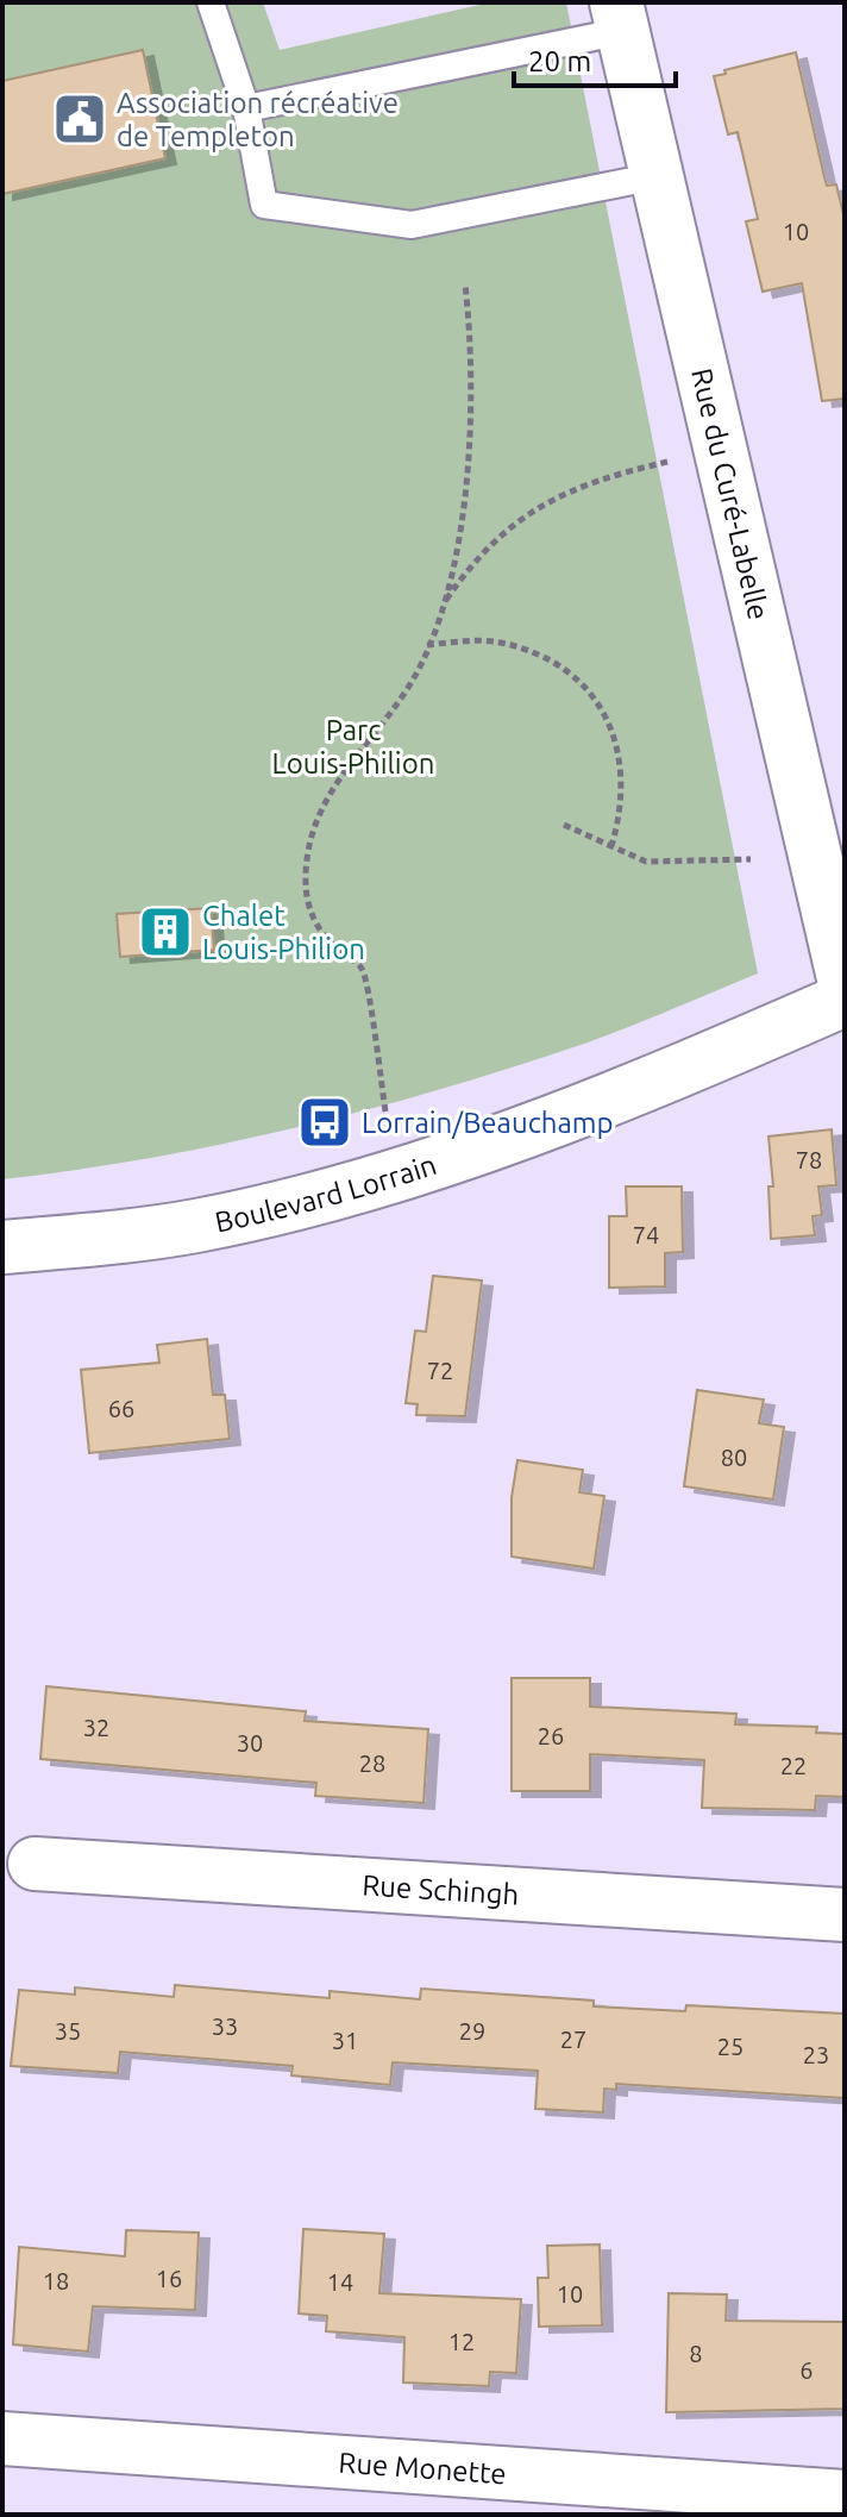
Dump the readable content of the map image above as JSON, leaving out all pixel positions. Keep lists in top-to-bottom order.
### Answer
{
  "streets": {
    "street": [
      "Rue du Curé-Labelle",
      "Boulevard Lorrain",
      "Rue Schingh",
      "Rue Monette"
    ]
  },
  "parks": ["Parc Louis-Philion"],
  "places": {
    "public building": ["Association récréative de Templeton"],
    "building": ["Chalet Louis-Philion"],
    "bus stop": ["Lorrain/Beauchamp"]
  },
  "house_numbers": [
    "10",
    "78",
    "74",
    "72",
    "66",
    "80",
    "32",
    "26",
    "30",
    "28",
    "22",
    "33",
    "35",
    "29",
    "27",
    "31",
    "25",
    "23",
    "16",
    "18",
    "14",
    "10",
    "12",
    "8",
    "6"
  ],
  "scale_bar": "20 m"
}
